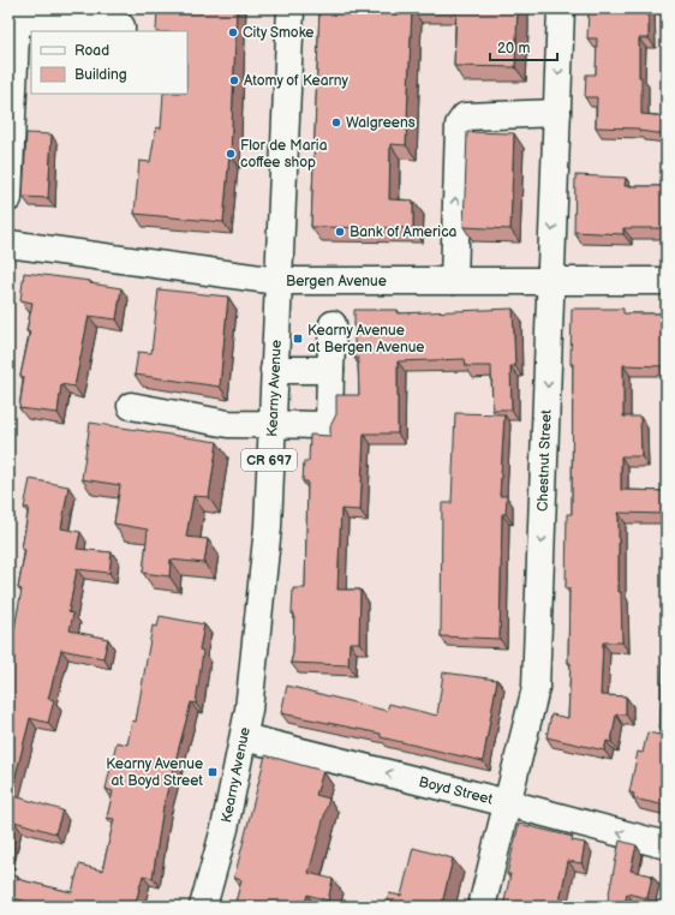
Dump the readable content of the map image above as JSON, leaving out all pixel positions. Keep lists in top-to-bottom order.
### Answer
{
  "streets": {
    "street": [
      "Bergen Avenue",
      "Kearny Avenue",
      "CR 697",
      "Chestnut Street",
      "Boyd Street"
    ]
  },
  "crossings": [
    ["Bergen Avenue", "Kearny Avenue"],
    ["Bergen Avenue", "Chestnut Street"],
    ["Kearny Avenue", "Boyd Street"],
    ["Chestnut Street", "Boyd Street"]
  ],
  "one_way": ["Chestnut Street", "Boyd Street"],
  "places": {
    "other": [
      "City Smoke",
      "Atomy of Kearny",
      "Walgreens",
      "Flor de Maria coffee shop",
      "Bank of America"
    ],
    "transit": ["Kearny Avenue at Bergen Avenue", "Kearny Avenue at Boyd Street"]
  },
  "legend": ["Road", "Building"],
  "scale_bar": "20 m"
}
